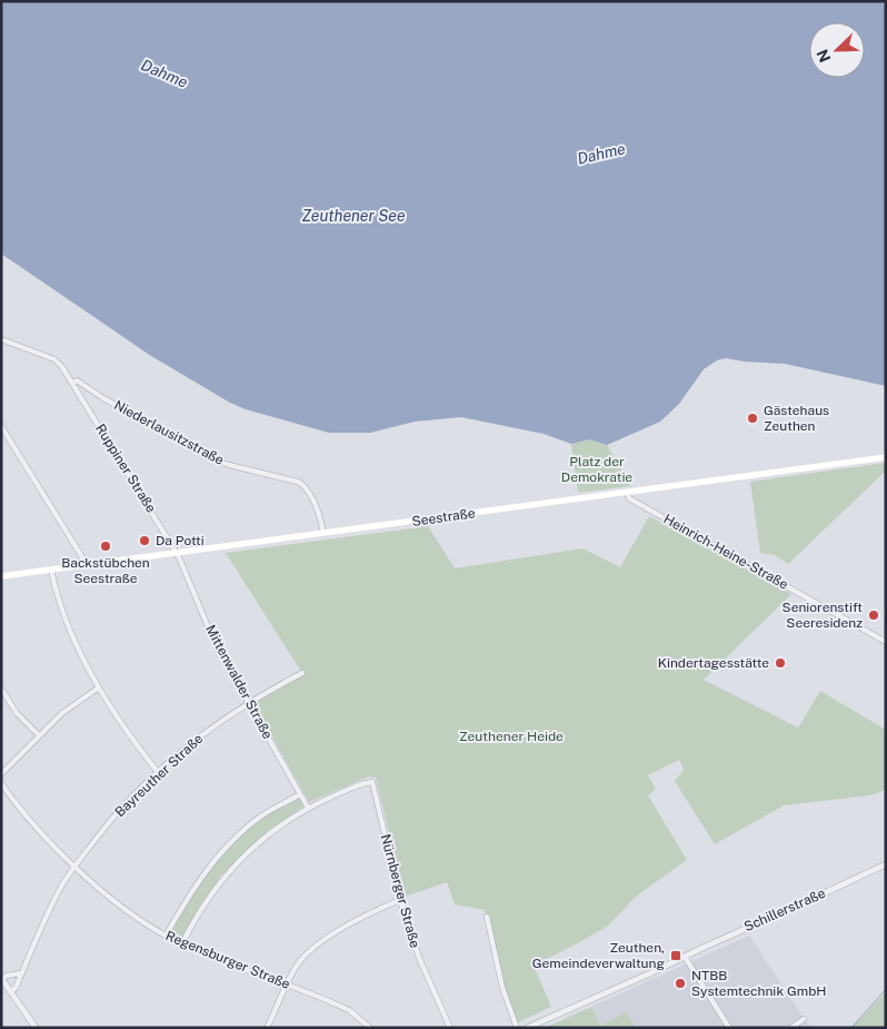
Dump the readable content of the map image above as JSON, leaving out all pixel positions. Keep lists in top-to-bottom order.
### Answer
{
  "streets": {
    "main road": ["Seestraße"],
    "street": [
      "Niederlausitzstraße",
      "Ruppiner Straße",
      "Heinrich-Heine-Straße",
      "Mittenwalder Straße",
      "Bayreuther Straße",
      "Nürnberger Straße",
      "Schillerstraße",
      "Regensburger Straße"
    ]
  },
  "crossings": [
    ["Niederlausitzstraße", "Ruppiner Straße"],
    ["Niederlausitzstraße", "Seestraße"],
    ["Ruppiner Straße", "Seestraße"],
    ["Ruppiner Straße", "Mittenwalder Straße"],
    ["Seestraße", "Heinrich-Heine-Straße"],
    ["Seestraße", "Mittenwalder Straße"],
    ["Mittenwalder Straße", "Bayreuther Straße"],
    ["Mittenwalder Straße", "Nürnberger Straße"],
    ["Bayreuther Straße", "Regensburger Straße"]
  ],
  "water": ["Dahme", "Zeuthener See"],
  "parks": ["Platz der Demokratie", "Zeuthener Heide"],
  "places": {
    "other": [
      "Gästehaus Zeuthen",
      "Da Potti",
      "Backstübchen Seestraße",
      "Seniorenstift Seeresidenz",
      "Kindertagesstätte",
      "NTBB Systemtechnik GmbH"
    ],
    "transit": ["Zeuthen, Gemeindeverwaltung"]
  },
  "north": "bottom left"
}
